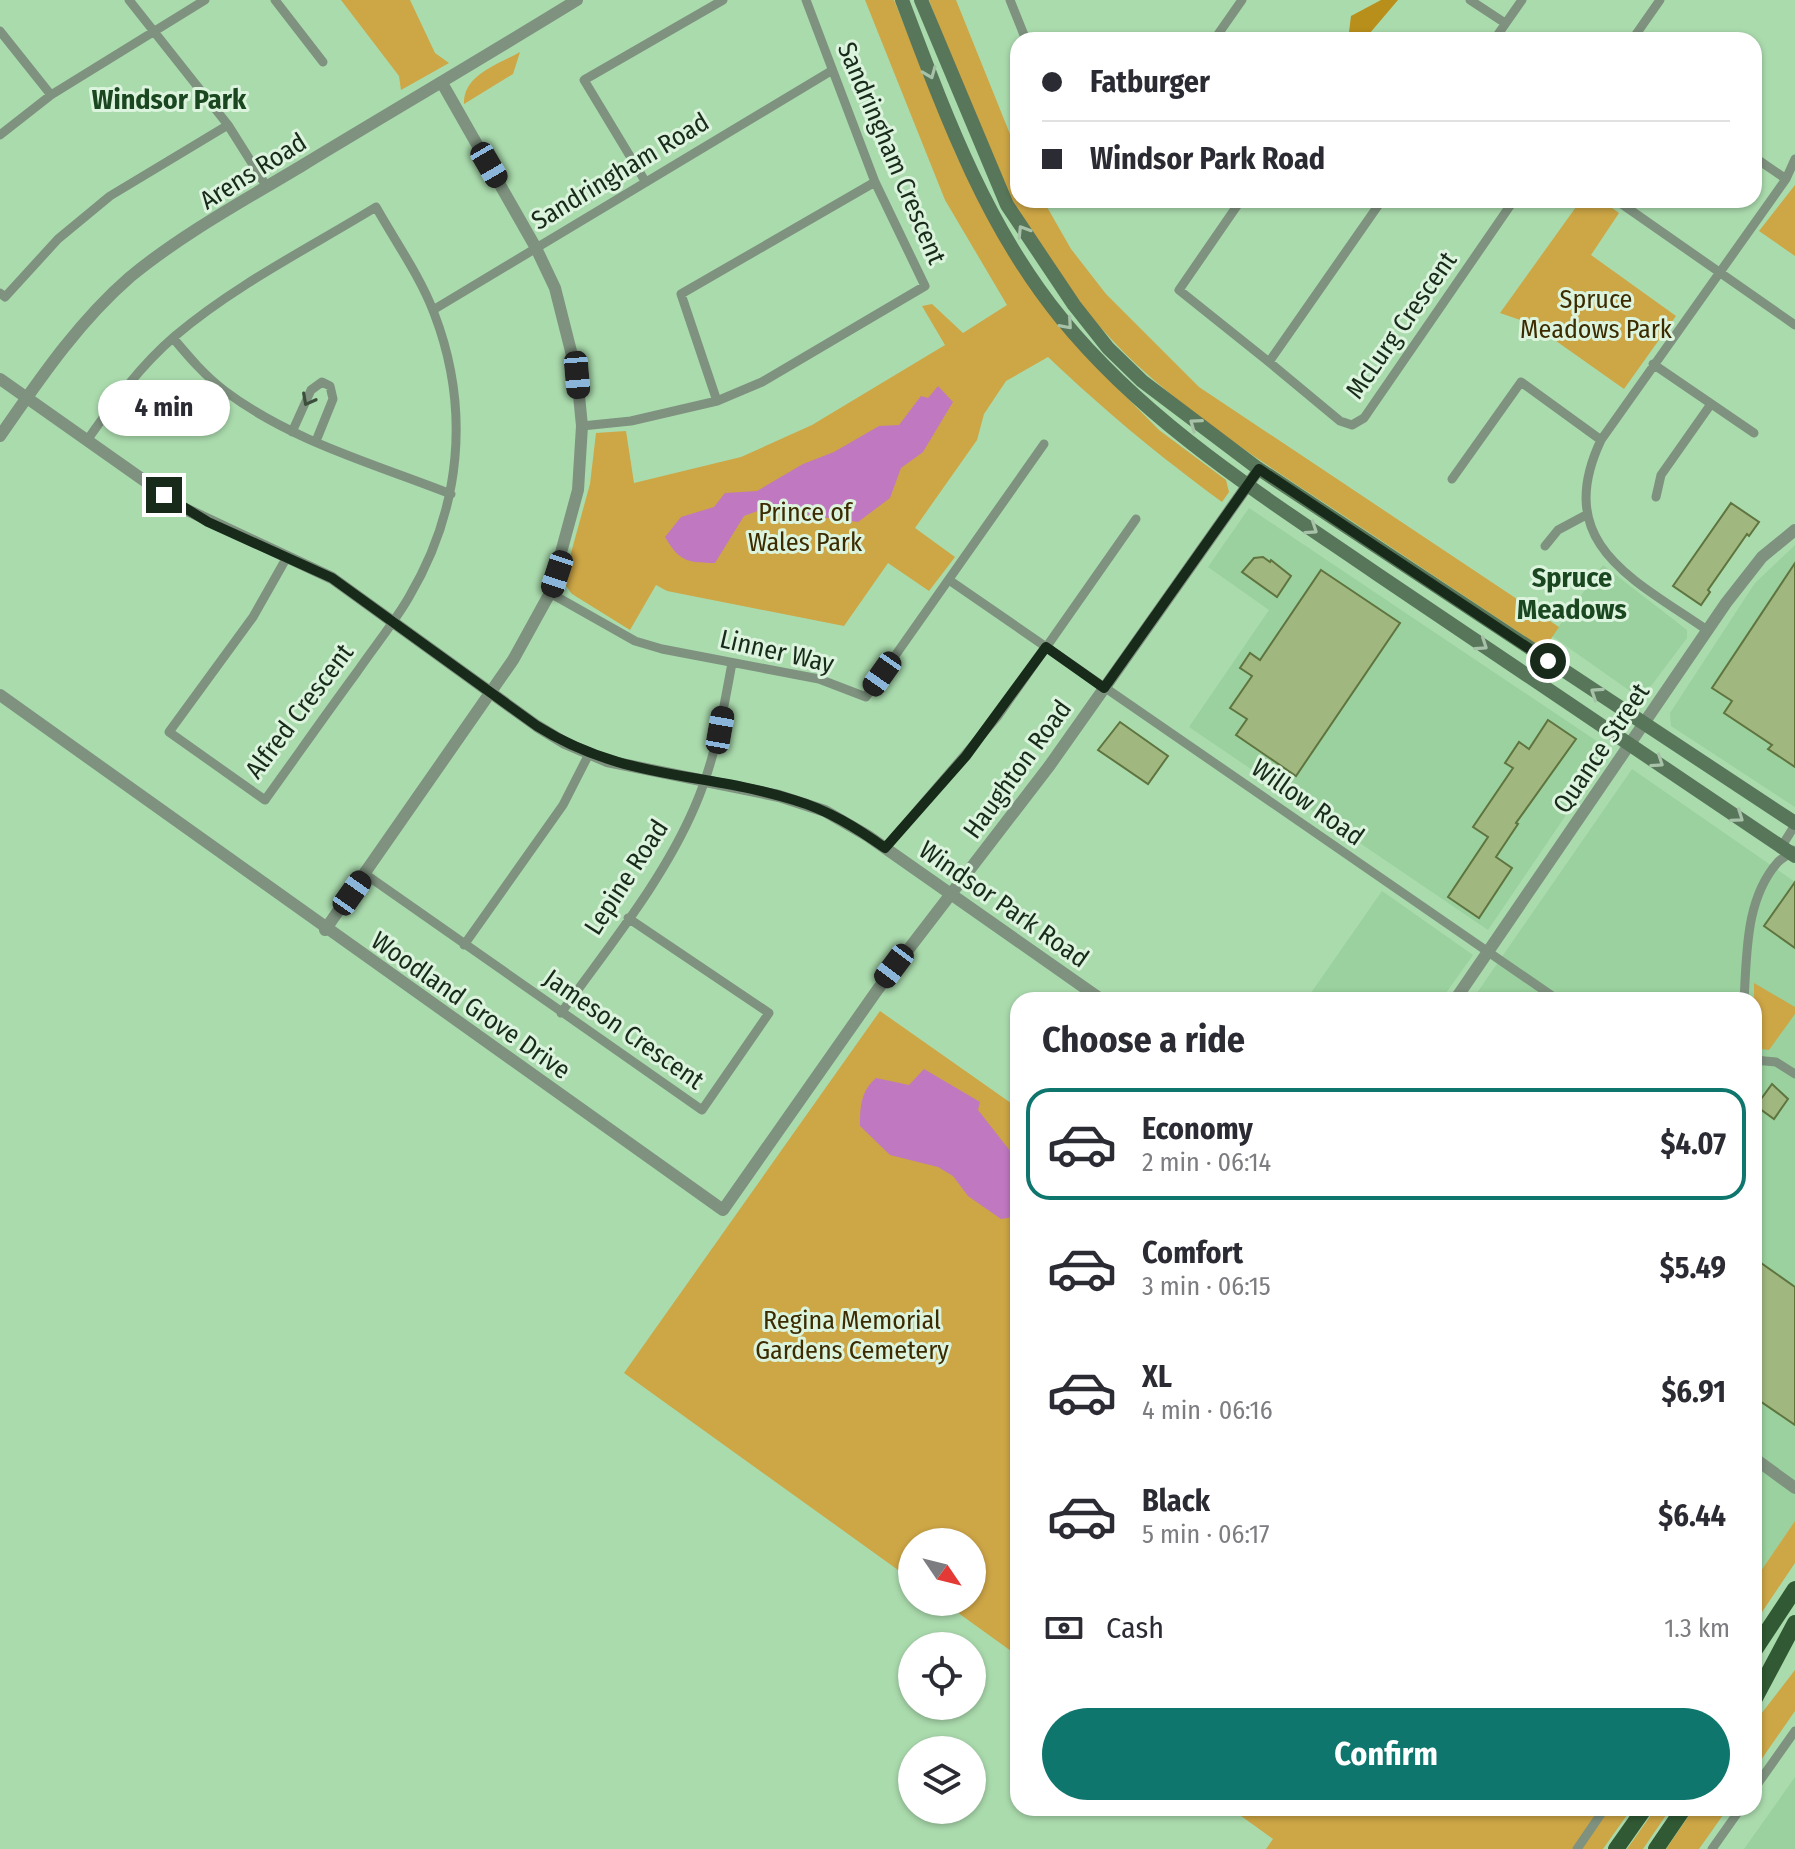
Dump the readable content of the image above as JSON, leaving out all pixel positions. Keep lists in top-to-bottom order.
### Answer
{
  "streets": {
    "street": [
      "Sandringham Crescent",
      "Arens Road",
      "Sandringham Road",
      "McLurg Crescent",
      "Linner Way",
      "Alfred Crescent",
      "Quance Street",
      "Haughton Road",
      "Willow Road",
      "Lepine Road",
      "Windsor Park Road",
      "Woodland Grove Drive",
      "Jameson Crescent"
    ]
  },
  "crossings": [
    ["Sandringham Crescent", "Sandringham Road"],
    ["Arens Road", "Windsor Park Road"],
    ["Linner Way", "Lepine Road"],
    ["Alfred Crescent", "Windsor Park Road"],
    ["Quance Street", "Willow Road"],
    ["Haughton Road", "Willow Road"],
    ["Haughton Road", "Windsor Park Road"],
    ["Haughton Road", "Woodland Grove Drive"],
    ["Lepine Road", "Windsor Park Road"],
    ["Lepine Road", "Jameson Crescent"]
  ],
  "districts": ["Windsor Park", "Spruce Meadows"],
  "parks": ["Spruce Meadows Park", "Prince of Wales Park", "Regina Memorial Gardens Cemetery"],
  "north": "bottom right",
  "page": {
    "banner": ["Fatburger", "Windsor Park Road"],
    "bubble": "4 min",
    "heading": "Choose a ride",
    "list": [
      {
        "name": "Economy",
        "note": "2 min · 06:14",
        "value": "$4.07"
      },
      {
        "name": "Comfort",
        "note": "3 min · 06:15",
        "value": "$5.49"
      },
      {
        "name": "XL",
        "note": "4 min · 06:16",
        "value": "$6.91"
      },
      {
        "name": "Black",
        "note": "5 min · 06:17",
        "value": "$6.44"
      }
    ],
    "pay": ["Cash", "1.3 km"],
    "buttons": "Confirm"
  }
}
